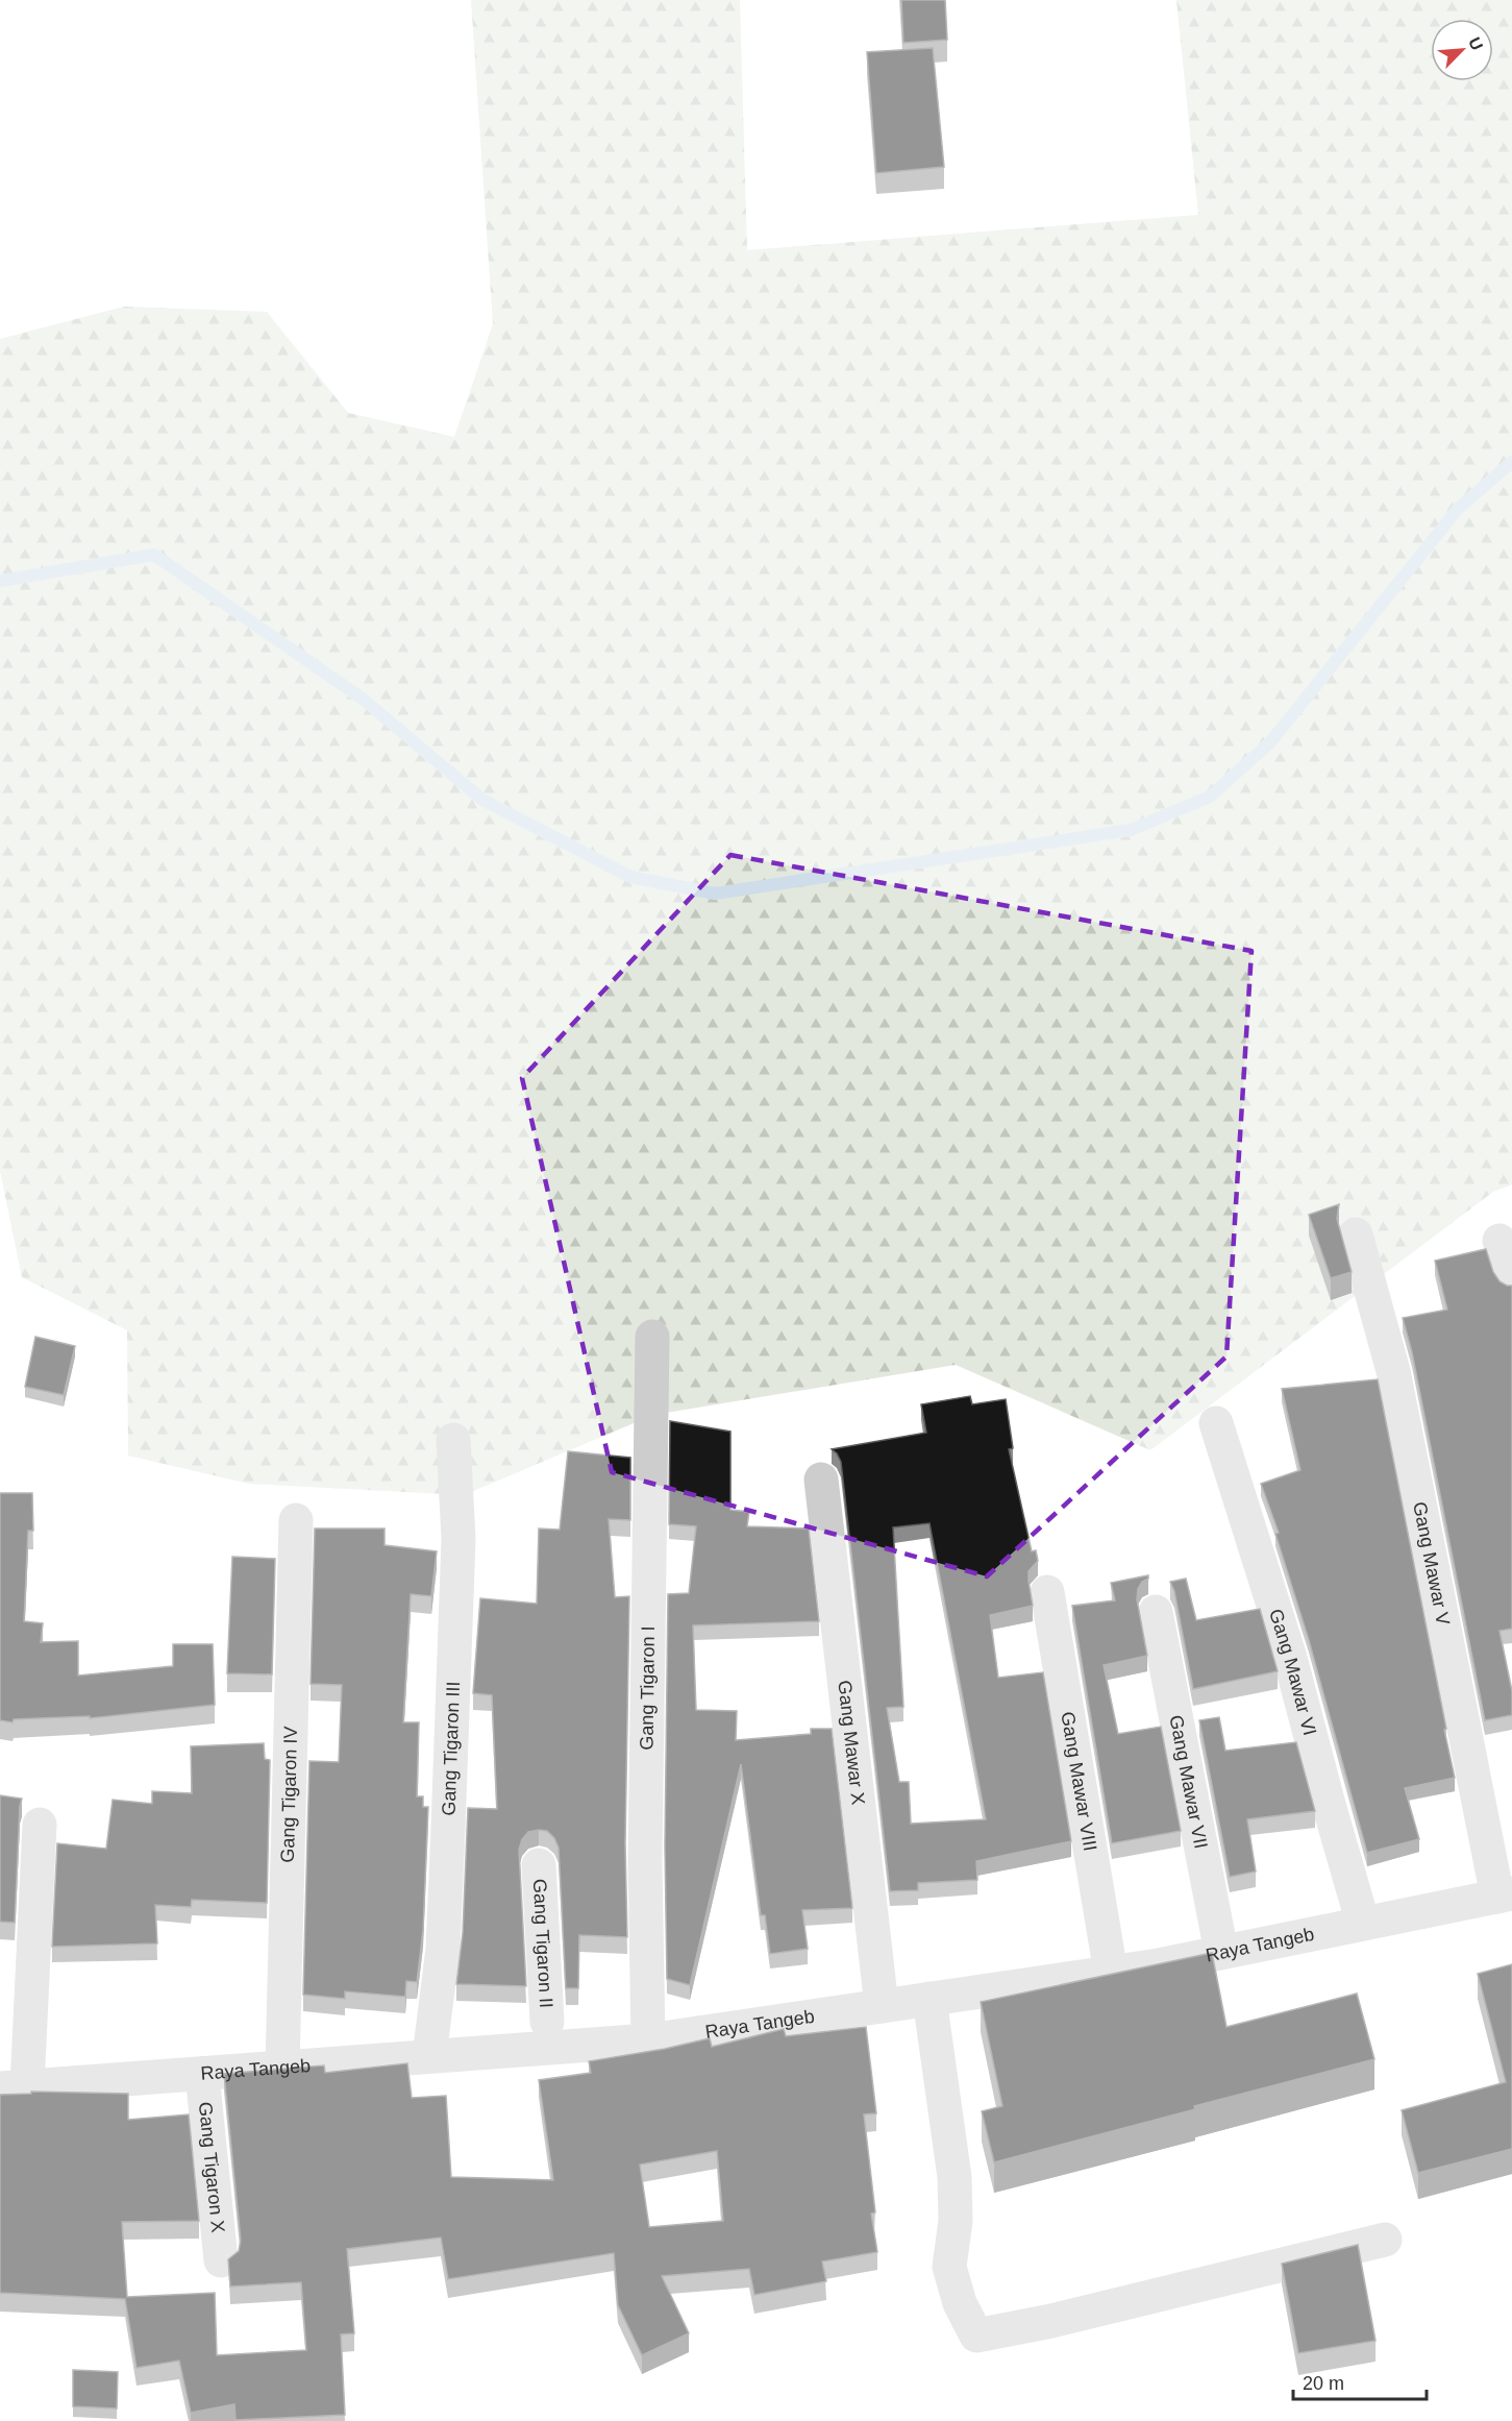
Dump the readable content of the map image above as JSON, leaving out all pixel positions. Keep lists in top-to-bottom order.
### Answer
{
  "streets": {
    "street": [
      "Gang Mawar V",
      "Gang Mawar VI",
      "Gang Tigaron I",
      "Gang Mawar X",
      "Gang Tigaron III",
      "Gang Mawar VIII",
      "Gang Mawar VII",
      "Gang Tigaron IV",
      "Gang Tigaron II",
      "Raya Tangeb",
      "Gang Tigaron X"
    ]
  },
  "crossings": [
    ["Gang Mawar V", "Raya Tangeb"],
    ["Gang Mawar VI", "Raya Tangeb"],
    ["Gang Tigaron I", "Raya Tangeb"],
    ["Gang Mawar X", "Raya Tangeb"],
    ["Gang Tigaron III", "Raya Tangeb"],
    ["Gang Mawar VIII", "Raya Tangeb"],
    ["Gang Mawar VII", "Raya Tangeb"],
    ["Gang Tigaron IV", "Raya Tangeb"],
    ["Raya Tangeb", "Gang Tigaron X"]
  ],
  "scale_bar": "20 m",
  "north": "top right"
}
